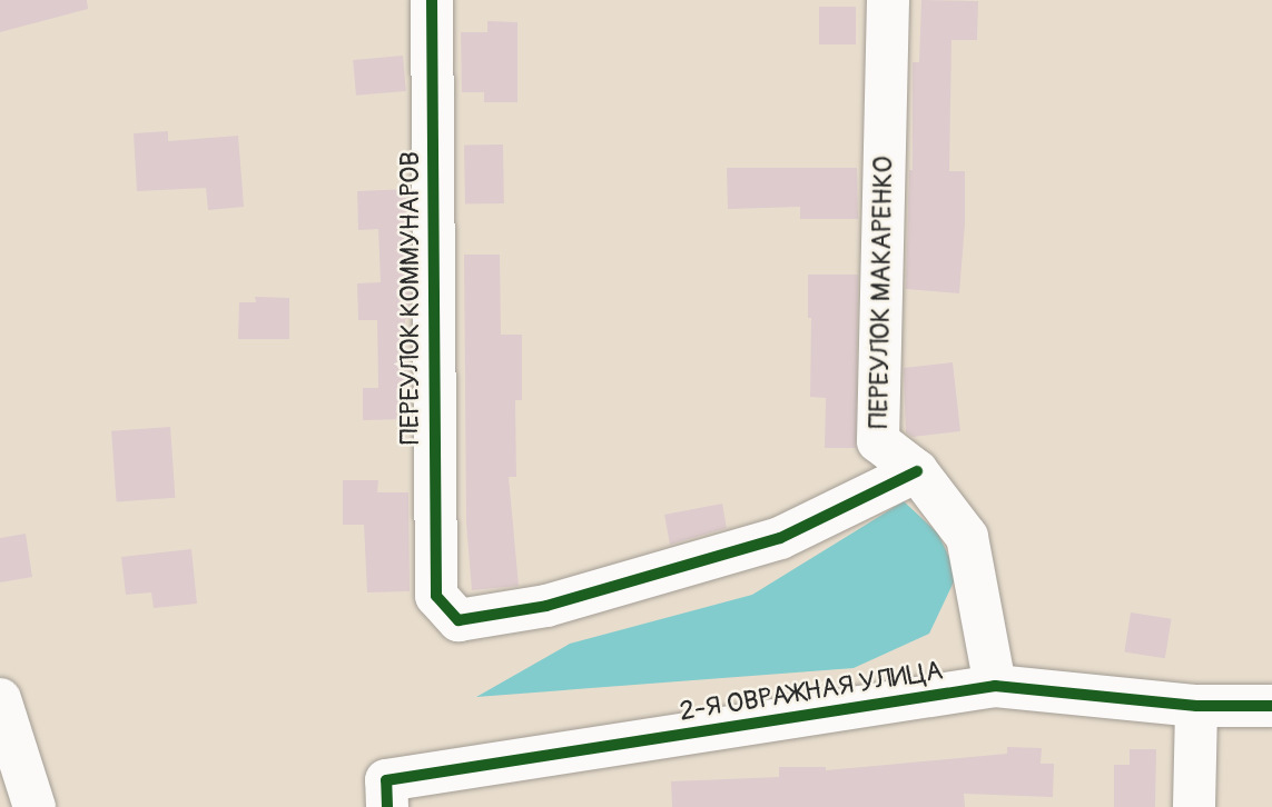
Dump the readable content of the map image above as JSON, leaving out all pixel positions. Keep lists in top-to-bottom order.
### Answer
{
  "streets": {
    "street": ["ПЕРЕУЛОК МАКАРЕНКО", "ПЕРЕУЛОК КОММУНАРОВ", "2-Я ОВРАЖНАЯ УЛИЦА"]
  },
  "crossings": [
    ["ПЕРЕУЛОК МАКАРЕНКО", "ПЕРЕУЛОК КОММУНАРОВ"],
    ["ПЕРЕУЛОК МАКАРЕНКО", "2-Я ОВРАЖНАЯ УЛИЦА"]
  ]
}
